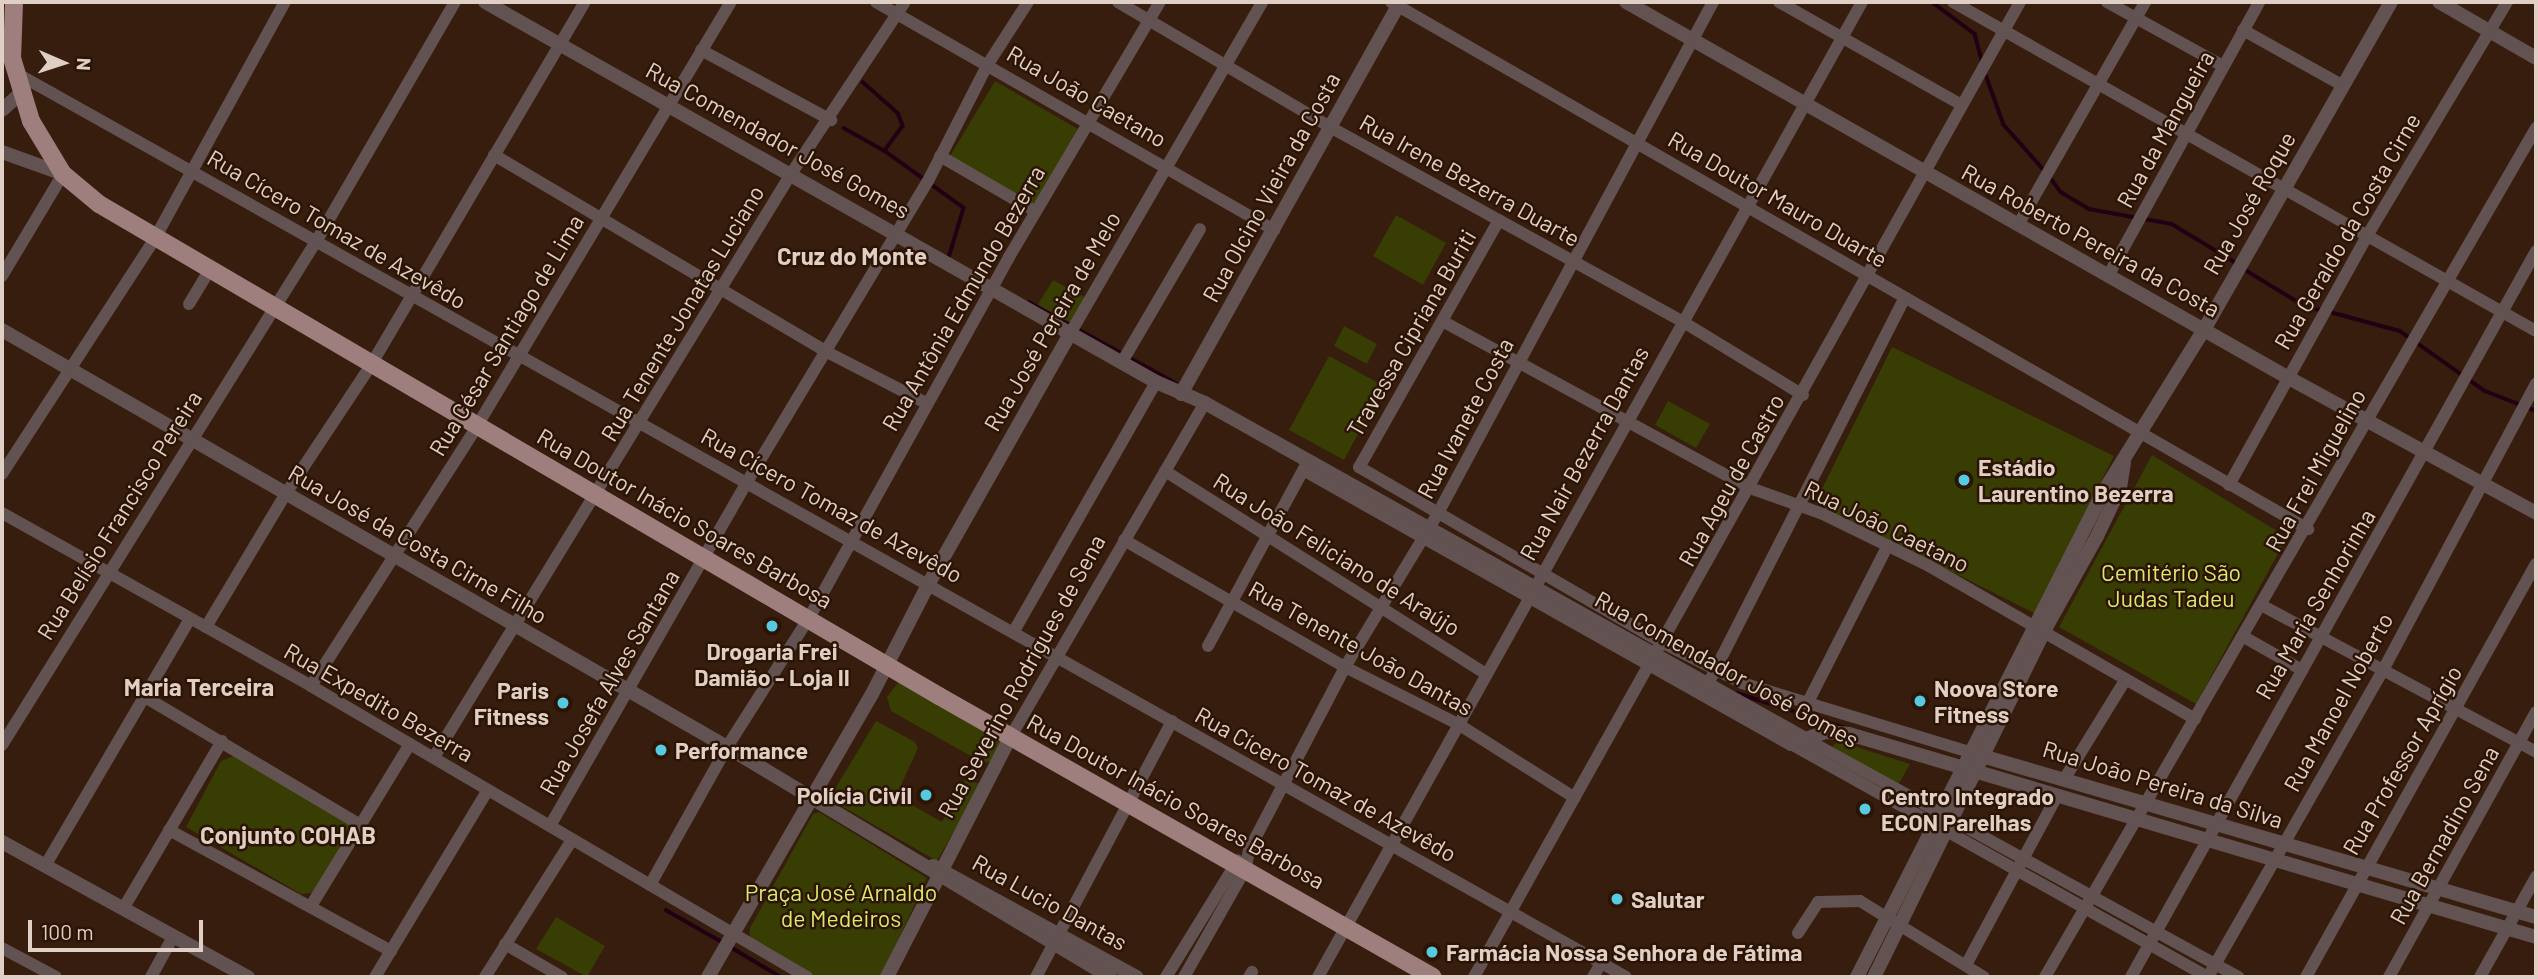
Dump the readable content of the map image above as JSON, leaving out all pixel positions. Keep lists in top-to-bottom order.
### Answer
{
  "streets": {
    "main road": ["Rua Doutor Inácio Soares Barbosa"],
    "street": [
      "Rua João Caetano",
      "Rua da Mangueira",
      "Rua Comendador José Gomes",
      "Rua Irene Bezerra Duarte",
      "Rua Olcino Vieira da Costa",
      "Rua Doutor Mauro Duarte",
      "Rua José Roque",
      "Rua Cícero Tomaz de Azevêdo",
      "Rua Geraldo da Costa Cirne",
      "Rua Roberto Pereira da Costa",
      "Rua Antônia Edmundo Bezerra",
      "Rua Tenente Jonatas Luciano",
      "Rua José Pereira de Melo",
      "Travessa Cipriana Buriti",
      "Rua César Santiago de Lima",
      "Rua Ivanete Costa",
      "Rua Nair Bezerra Dantas",
      "Rua Frei Miguelino",
      "Rua Ageu de Castro",
      "Rua Belísio Francisco Pereira",
      "Rua José da Costa Cirne Filho",
      "Rua João Feliciano de Araújo",
      "Rua Maria Senhorinha",
      "Rua Tenente João Dantas",
      "Rua Severino Rodrigues de Sena",
      "Rua Josefa Alves Santana",
      "Rua Expedito Bezerra",
      "Rua Manoel Noberto",
      "Rua Professor Aprígio",
      "Rua João Pereira da Silva",
      "Rua Bernadino Sena",
      "Rua Lucio Dantas"
    ]
  },
  "crossings": [
    ["Rua João Caetano", "Rua Olcino Vieira da Costa"],
    ["Rua João Caetano", "Rua José Roque"],
    ["Rua João Caetano", "Rua Antônia Edmundo Bezerra"],
    ["Rua João Caetano", "Rua Tenente Jonatas Luciano"],
    ["Rua João Caetano", "Rua José Pereira de Melo"],
    ["Rua João Caetano", "Travessa Cipriana Buriti"],
    ["Rua João Caetano", "Rua Ivanete Costa"],
    ["Rua João Caetano", "Rua Nair Bezerra Dantas"],
    ["Rua João Caetano", "Rua Frei Miguelino"],
    ["Rua João Caetano", "Rua Ageu de Castro"],
    ["Rua João Caetano", "Rua Josefa Alves Santana"],
    ["Rua da Mangueira", "Rua Roberto Pereira da Costa"],
    ["Rua Comendador José Gomes", "Rua Olcino Vieira da Costa"],
    ["Rua Comendador José Gomes", "Rua José Roque"],
    ["Rua Comendador José Gomes", "Rua Antônia Edmundo Bezerra"],
    ["Rua Comendador José Gomes", "Rua Tenente Jonatas Luciano"],
    ["Rua Comendador José Gomes", "Rua José Pereira de Melo"],
    ["Rua Comendador José Gomes", "Rua César Santiago de Lima"],
    ["Rua Comendador José Gomes", "Rua Ivanete Costa"],
    ["Rua Comendador José Gomes", "Rua Nair Bezerra Dantas"],
    ["Rua Comendador José Gomes", "Rua Frei Miguelino"],
    ["Rua Comendador José Gomes", "Rua Ageu de Castro"],
    ["Rua Comendador José Gomes", "Rua Maria Senhorinha"],
    ["Rua Comendador José Gomes", "Rua Severino Rodrigues de Sena"],
    ["Rua Comendador José Gomes", "Rua Josefa Alves Santana"],
    ["Rua Comendador José Gomes", "Rua Manoel Noberto"],
    ["Rua Comendador José Gomes", "Rua João Pereira da Silva"],
    ["Rua Irene Bezerra Duarte", "Rua Olcino Vieira da Costa"],
    ["Rua Irene Bezerra Duarte", "Rua Antônia Edmundo Bezerra"],
    ["Rua Irene Bezerra Duarte", "Rua José Pereira de Melo"],
    ["Rua Irene Bezerra Duarte", "Travessa Cipriana Buriti"],
    ["Rua Irene Bezerra Duarte", "Rua Ivanete Costa"],
    ["Rua Irene Bezerra Duarte", "Rua Nair Bezerra Dantas"],
    ["Rua Irene Bezerra Duarte", "Rua Ageu de Castro"],
    ["Rua Olcino Vieira da Costa", "Rua Doutor Mauro Duarte"],
    ["Rua Doutor Mauro Duarte", "Rua José Roque"],
    ["Rua Doutor Mauro Duarte", "Rua Geraldo da Costa Cirne"],
    ["Rua Doutor Mauro Duarte", "Rua Ivanete Costa"],
    ["Rua Doutor Mauro Duarte", "Rua Nair Bezerra Dantas"],
    ["Rua Doutor Mauro Duarte", "Rua Frei Miguelino"],
    ["Rua Doutor Mauro Duarte", "Rua Ageu de Castro"],
    ["Rua José Roque", "Rua Roberto Pereira da Costa"],
    ["Rua José Roque", "Rua João Pereira da Silva"],
    ["Rua Cícero Tomaz de Azevêdo", "Rua Antônia Edmundo Bezerra"],
    ["Rua Cícero Tomaz de Azevêdo", "Rua Tenente Jonatas Luciano"],
    ["Rua Cícero Tomaz de Azevêdo", "Rua José Pereira de Melo"],
    ["Rua Cícero Tomaz de Azevêdo", "Rua César Santiago de Lima"],
    ["Rua Cícero Tomaz de Azevêdo", "Rua Ivanete Costa"],
    ["Rua Cícero Tomaz de Azevêdo", "Rua Nair Bezerra Dantas"],
    ["Rua Cícero Tomaz de Azevêdo", "Rua Ageu de Castro"],
    ["Rua Cícero Tomaz de Azevêdo", "Rua Belísio Francisco Pereira"],
    ["Rua Cícero Tomaz de Azevêdo", "Rua Severino Rodrigues de Sena"],
    ["Rua Cícero Tomaz de Azevêdo", "Rua Josefa Alves Santana"],
    ["Rua Geraldo da Costa Cirne", "Rua Roberto Pereira da Costa"],
    ["Rua Roberto Pereira da Costa", "Rua Ivanete Costa"],
    ["Rua Roberto Pereira da Costa", "Rua Nair Bezerra Dantas"],
    ["Rua Roberto Pereira da Costa", "Rua Frei Miguelino"],
    ["Rua Roberto Pereira da Costa", "Rua Ageu de Castro"],
    ["Rua Roberto Pereira da Costa", "Rua Maria Senhorinha"],
    ["Rua Roberto Pereira da Costa", "Rua Manoel Noberto"],
    ["Rua Antônia Edmundo Bezerra", "Rua Doutor Inácio Soares Barbosa"],
    ["Rua Antônia Edmundo Bezerra", "Rua José da Costa Cirne Filho"],
    ["Rua Antônia Edmundo Bezerra", "Rua Expedito Bezerra"],
    ["Rua Tenente Jonatas Luciano", "Rua Doutor Inácio Soares Barbosa"],
    ["Rua Tenente Jonatas Luciano", "Rua José da Costa Cirne Filho"],
    ["Rua Tenente Jonatas Luciano", "Rua Expedito Bezerra"],
    ["Rua José Pereira de Melo", "Rua Doutor Inácio Soares Barbosa"],
    ["Rua José Pereira de Melo", "Rua José da Costa Cirne Filho"],
    ["Rua José Pereira de Melo", "Rua Expedito Bezerra"],
    ["Rua José Pereira de Melo", "Rua Lucio Dantas"],
    ["Travessa Cipriana Buriti", "Rua Ivanete Costa"],
    ["Rua César Santiago de Lima", "Rua Doutor Inácio Soares Barbosa"],
    ["Rua César Santiago de Lima", "Rua José da Costa Cirne Filho"],
    ["Rua César Santiago de Lima", "Rua Expedito Bezerra"],
    ["Rua Ivanete Costa", "Rua Doutor Inácio Soares Barbosa"],
    ["Rua Ivanete Costa", "Rua João Feliciano de Araújo"],
    ["Rua Ivanete Costa", "Rua Tenente João Dantas"],
    ["Rua Nair Bezerra Dantas", "Rua Doutor Inácio Soares Barbosa"],
    ["Rua Nair Bezerra Dantas", "Rua João Feliciano de Araújo"],
    ["Rua Nair Bezerra Dantas", "Rua Tenente João Dantas"],
    ["Rua Frei Miguelino", "Rua João Pereira da Silva"],
    ["Rua Ageu de Castro", "Rua Tenente João Dantas"],
    ["Rua Ageu de Castro", "Rua João Pereira da Silva"],
    ["Rua Belísio Francisco Pereira", "Rua Doutor Inácio Soares Barbosa"],
    ["Rua Belísio Francisco Pereira", "Rua José da Costa Cirne Filho"],
    ["Rua Belísio Francisco Pereira", "Rua Expedito Bezerra"],
    ["Rua Doutor Inácio Soares Barbosa", "Rua Severino Rodrigues de Sena"],
    ["Rua Doutor Inácio Soares Barbosa", "Rua Josefa Alves Santana"],
    ["Rua José da Costa Cirne Filho", "Rua Josefa Alves Santana"],
    ["Rua José da Costa Cirne Filho", "Rua Lucio Dantas"],
    ["Rua João Feliciano de Araújo", "Rua Severino Rodrigues de Sena"],
    ["Rua Maria Senhorinha", "Rua João Pereira da Silva"],
    ["Rua Tenente João Dantas", "Rua Severino Rodrigues de Sena"],
    ["Rua Severino Rodrigues de Sena", "Rua Lucio Dantas"],
    ["Rua Josefa Alves Santana", "Rua Expedito Bezerra"],
    ["Rua Manoel Noberto", "Rua João Pereira da Silva"],
    ["Rua Professor Aprígio", "Rua João Pereira da Silva"],
    ["Rua João Pereira da Silva", "Rua Bernadino Sena"]
  ],
  "districts": ["Cruz do Monte", "Maria Terceira", "Conjunto COHAB"],
  "parks": ["Cemitério São Judas Tadeu", "Praça José Arnaldo de Medeiros"],
  "places": [
    "Estádio Laurentino Bezerra",
    "Drogaria Frei Damião - Loja II",
    "Noova Store Fitness",
    "Paris Fitness",
    "Performance",
    "Polícia Civil",
    "Centro Integrado ECON Parelhas",
    "Salutar",
    "Farmácia Nossa Senhora de Fátima"
  ],
  "scale_bar": "100 m",
  "north": "right"
}
